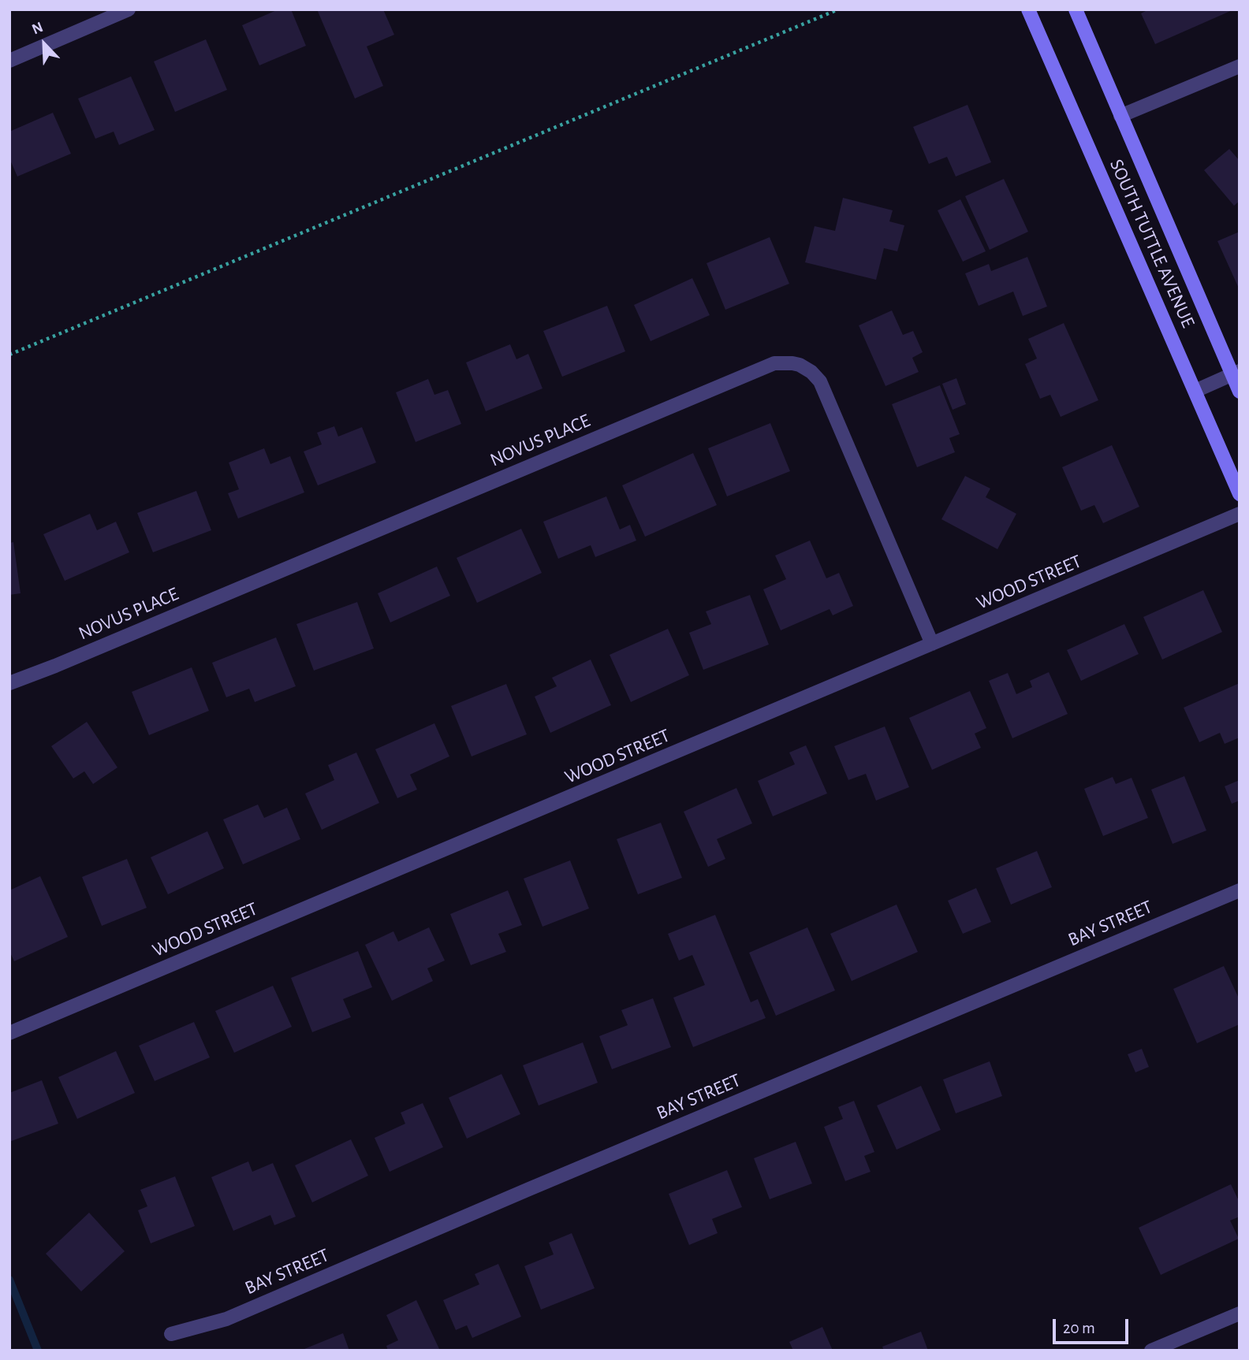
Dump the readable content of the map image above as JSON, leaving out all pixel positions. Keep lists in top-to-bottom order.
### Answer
{
  "streets": {
    "main road": ["SOUTH TUTTLE AVENUE"],
    "street": ["NOVUS PLACE", "WOOD STREET", "BAY STREET"]
  },
  "crossings": [
    ["NOVUS PLACE", "WOOD STREET"]
  ],
  "scale_bar": "20 m",
  "north": "top left"
}
